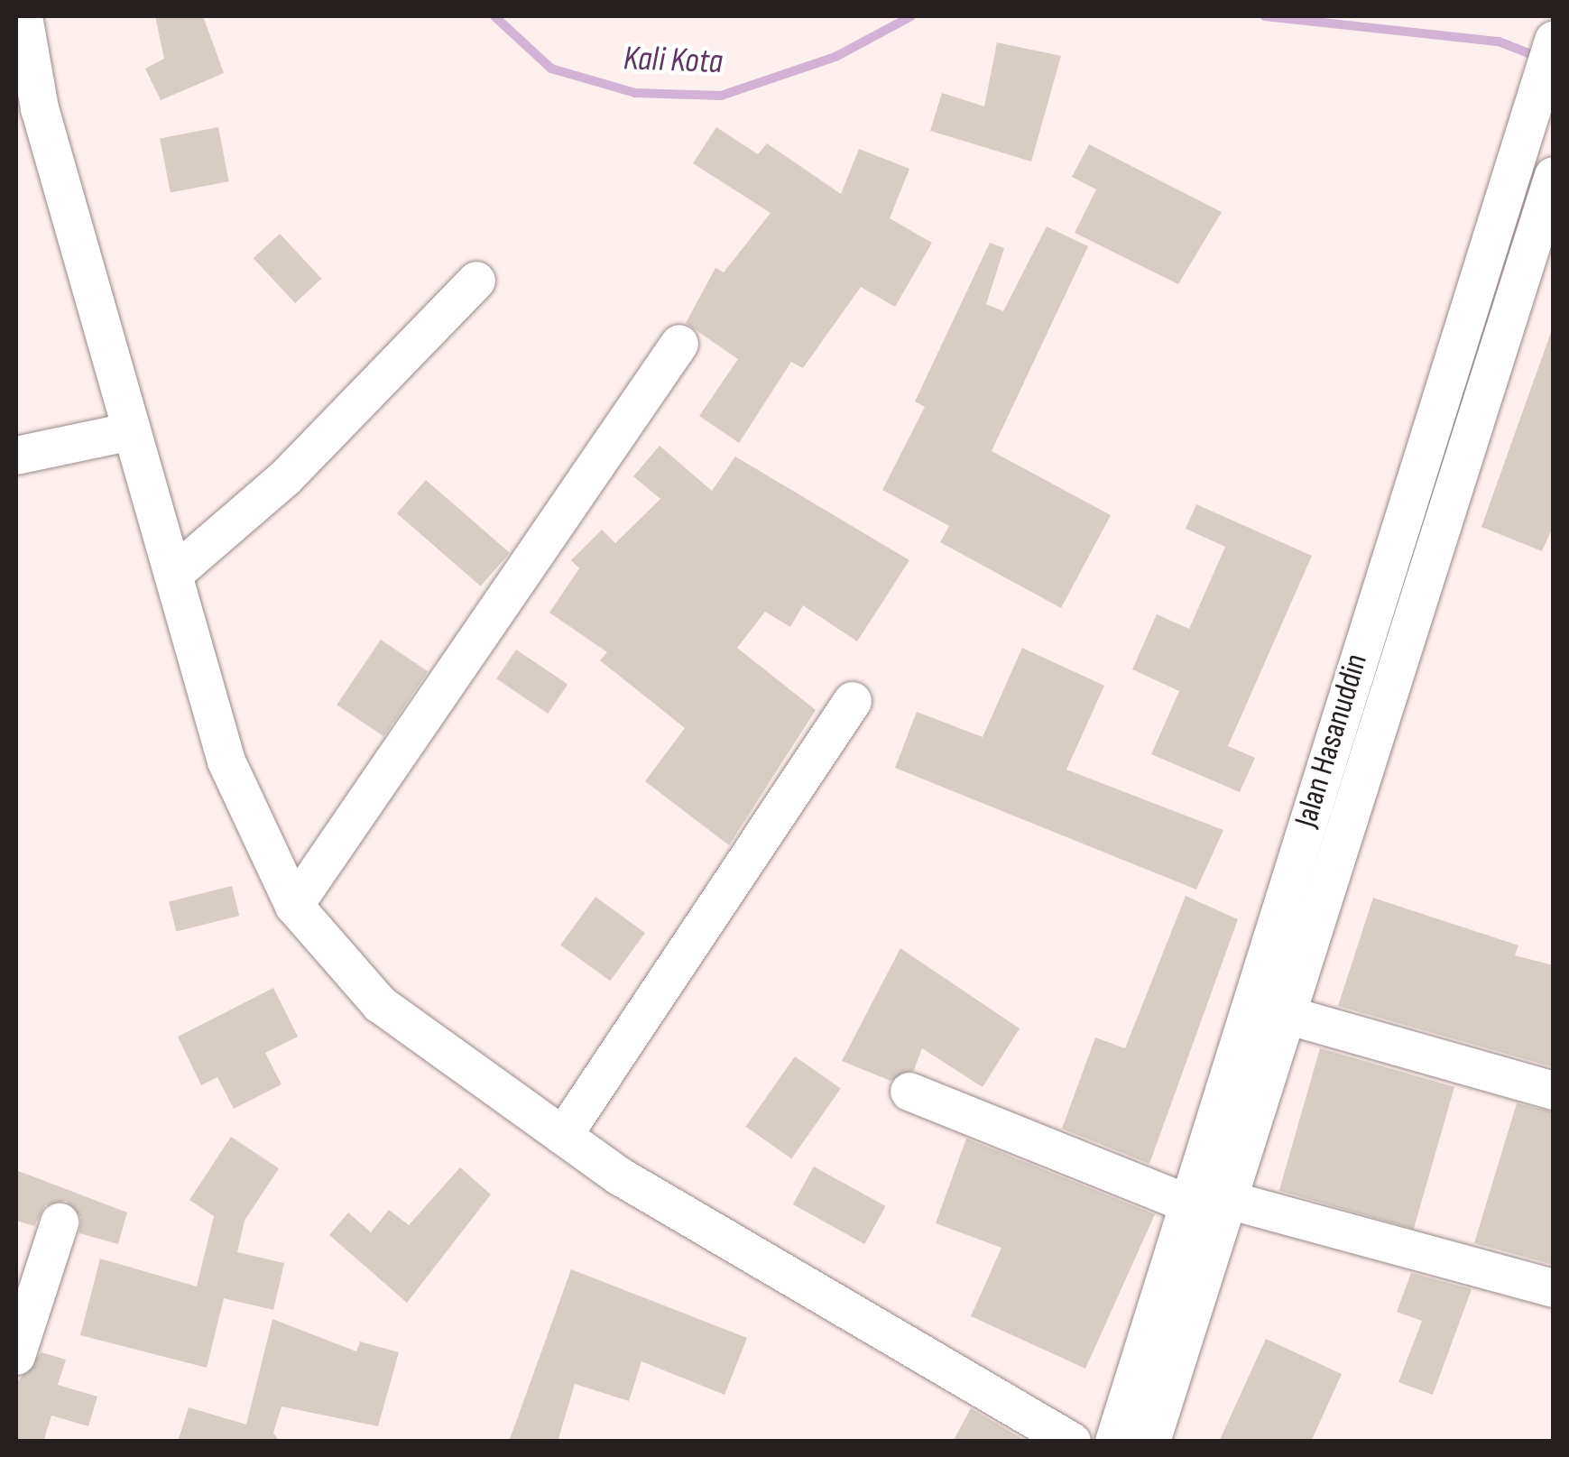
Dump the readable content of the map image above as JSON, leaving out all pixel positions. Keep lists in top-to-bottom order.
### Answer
{
  "streets": {
    "street": ["Jalan Hasanuddin"]
  },
  "water": ["Kali Kota"]
}
